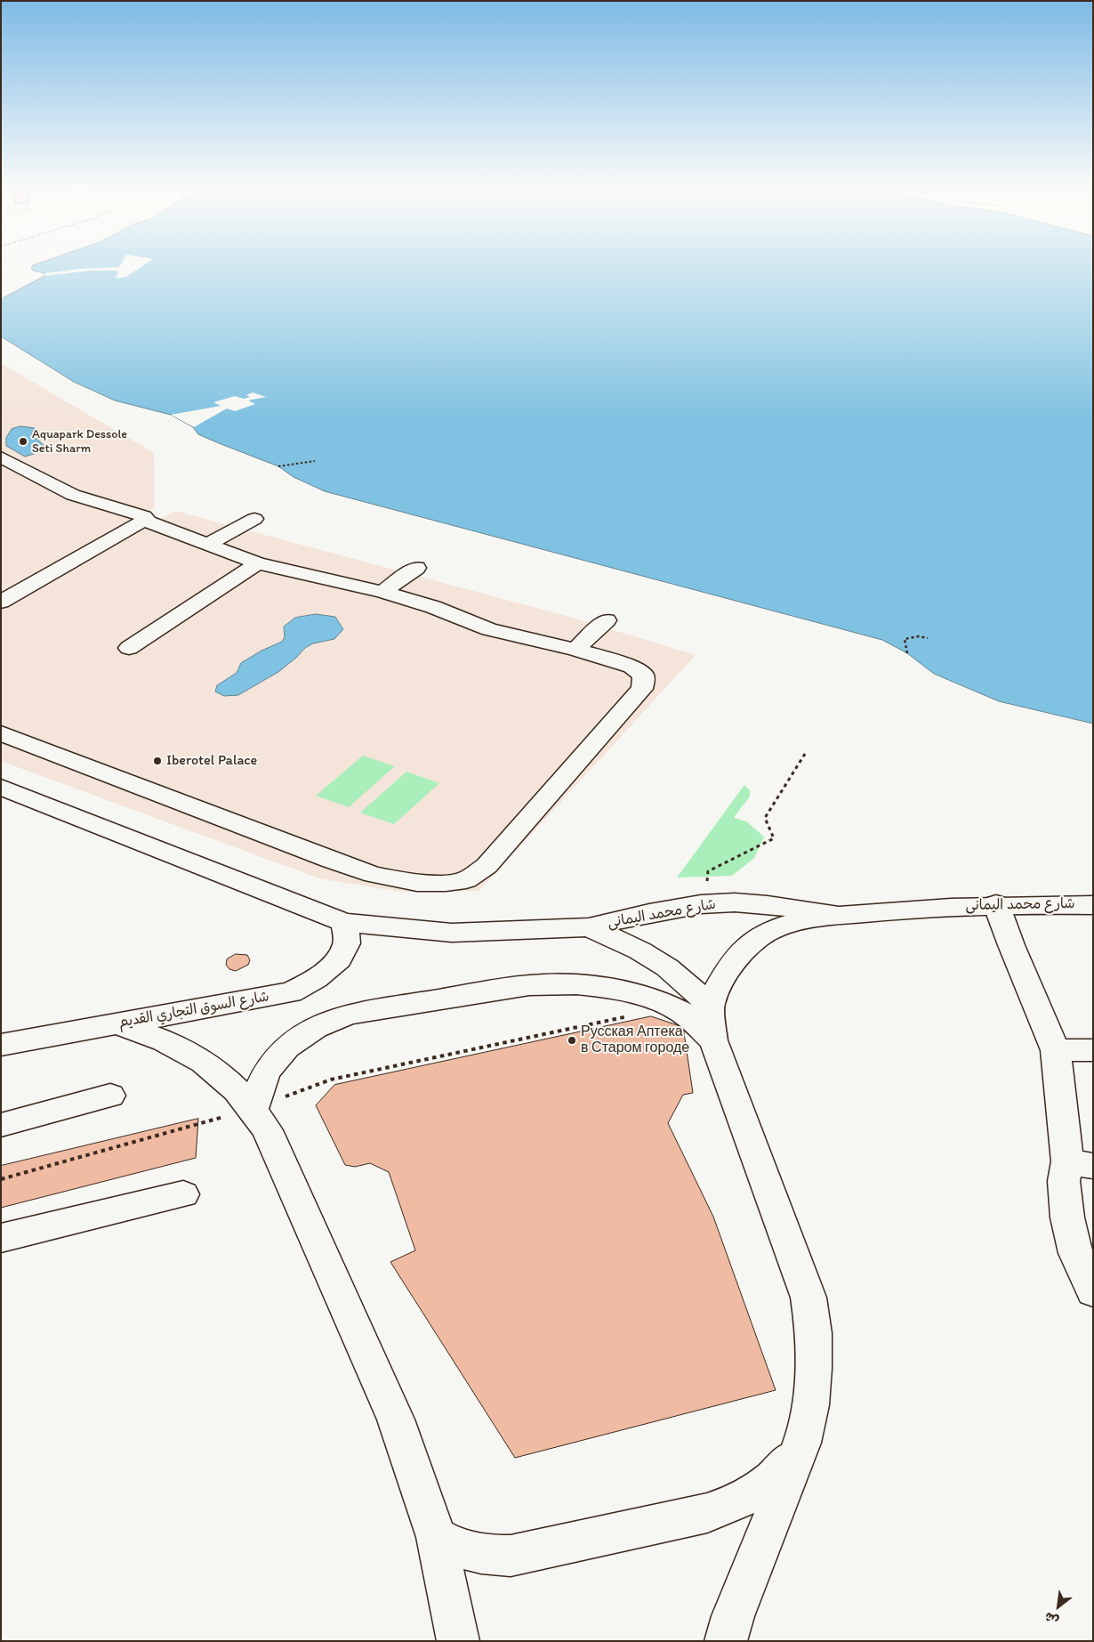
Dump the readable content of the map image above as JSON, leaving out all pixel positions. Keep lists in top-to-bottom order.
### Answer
{
  "streets": {
    "main road": ["شارع محمد اليمانى", "شارع السوق التجاري القديم"]
  },
  "places": ["Aquapark Dessole Seti Sharm", "Iberotel Palace", "Русская Аптека в Старом городе"],
  "north": "bottom left"
}
